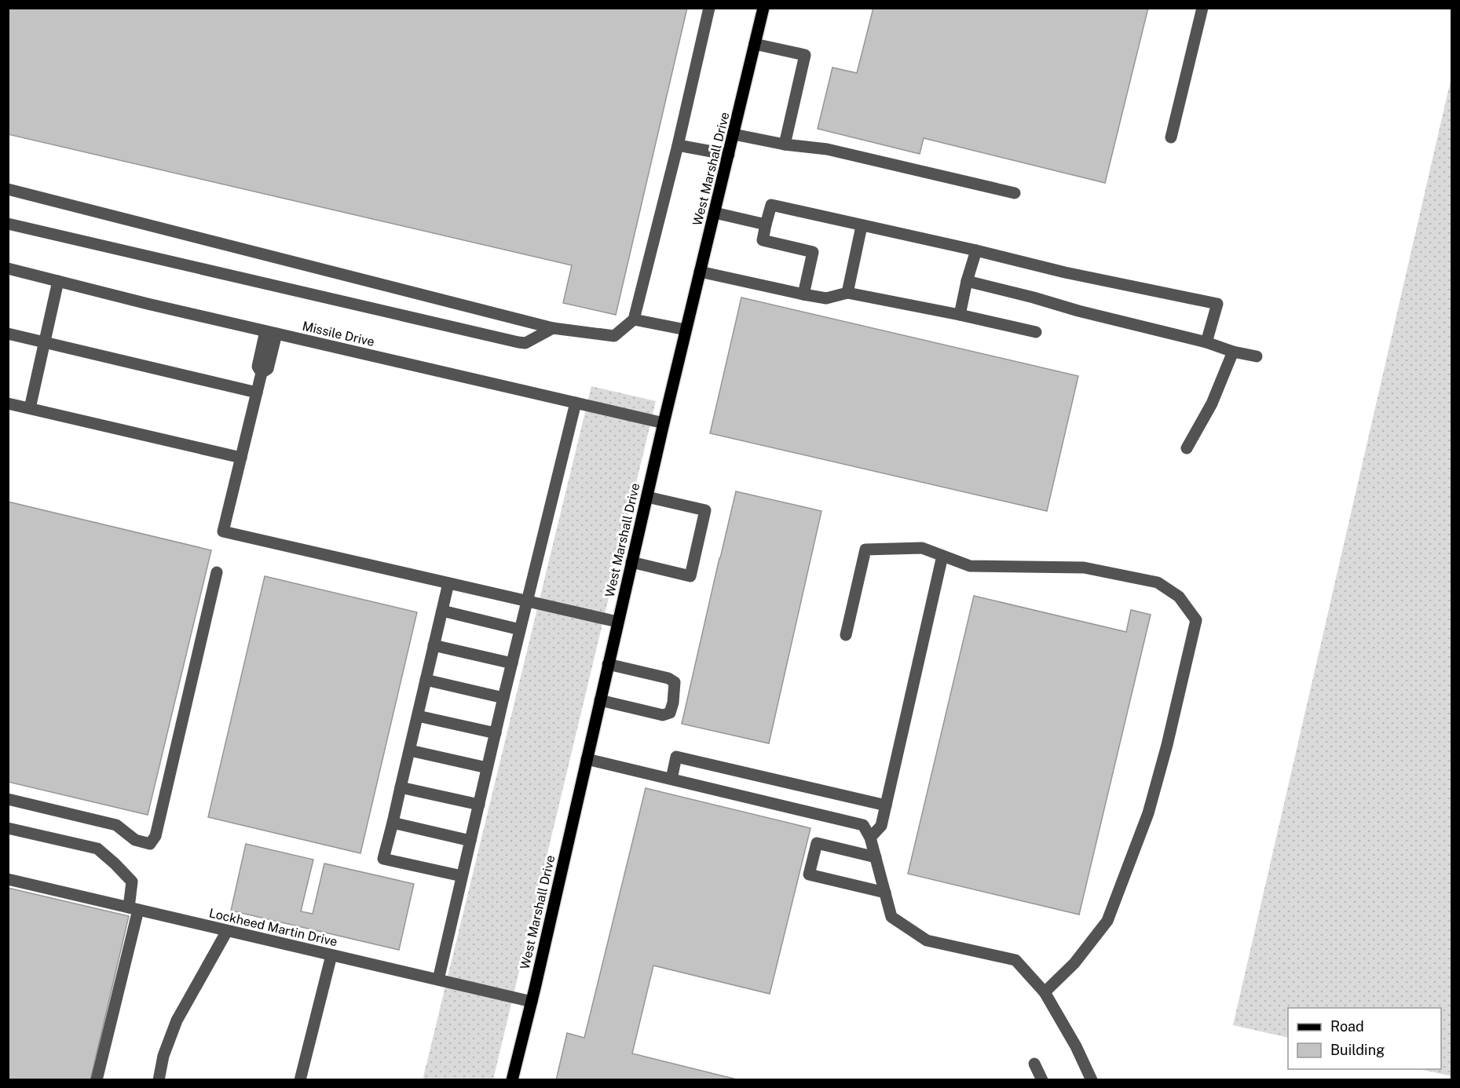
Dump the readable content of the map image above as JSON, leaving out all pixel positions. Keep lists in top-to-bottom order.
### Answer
{
  "streets": {
    "main road": ["West Marshall Drive"],
    "lane": ["Missile Drive", "Lockheed Martin Drive"]
  },
  "crossings": [
    ["West Marshall Drive", "Missile Drive"],
    ["West Marshall Drive", "Lockheed Martin Drive"]
  ],
  "legend": ["Road", "Building"]
}
